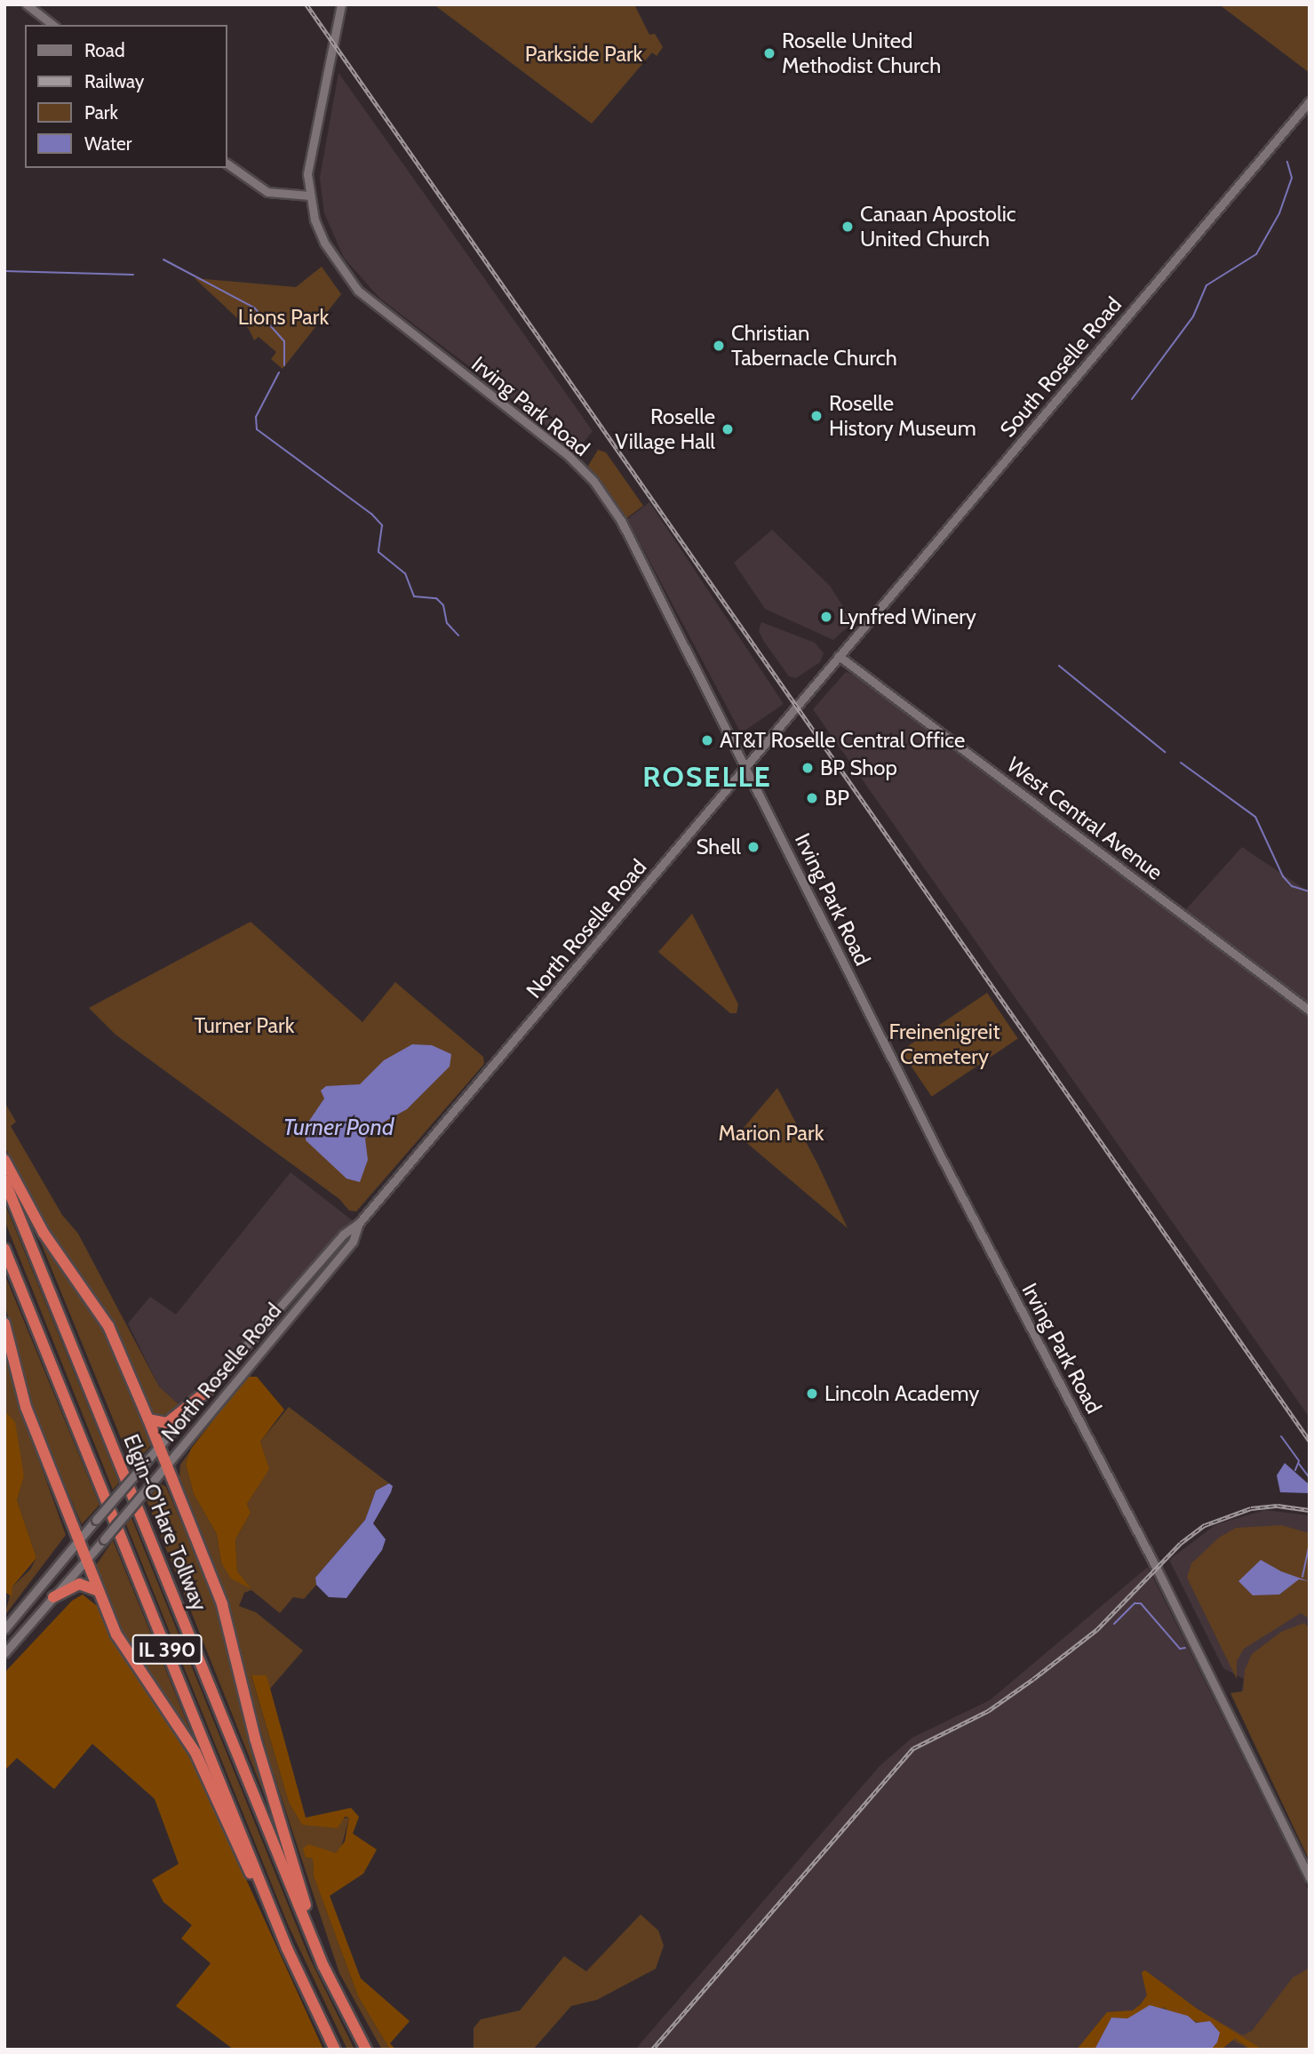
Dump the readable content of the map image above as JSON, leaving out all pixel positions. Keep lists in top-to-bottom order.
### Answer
{
  "streets": {
    "highway": ["Elgin-O'Hare Tollway", "IL 390"],
    "main road": [
      "South Roselle Road",
      "Irving Park Road",
      "West Central Avenue",
      "North Roselle Road"
    ]
  },
  "crossings": [
    ["South Roselle Road", "West Central Avenue"],
    ["South Roselle Road", "North Roselle Road"],
    ["Irving Park Road", "North Roselle Road"],
    ["West Central Avenue", "North Roselle Road"]
  ],
  "districts": ["ROSELLE"],
  "water": ["Turner Pond"],
  "parks": [
    "Parkside Park",
    "Lions Park",
    "Turner Park",
    "Freinenigreit Cemetery",
    "Marion Park"
  ],
  "places": [
    "Roselle United Methodist Church",
    "Canaan Apostolic United Church",
    "Christian Tabernacle Church",
    "Roselle History Museum",
    "Roselle Village Hall",
    "Lynfred Winery",
    "AT&T Roselle Central Office",
    "BP Shop",
    "BP",
    "Shell",
    "Lincoln Academy"
  ],
  "legend": [
    "Road",
    "Railway",
    "Park",
    "Water"
  ]
}
